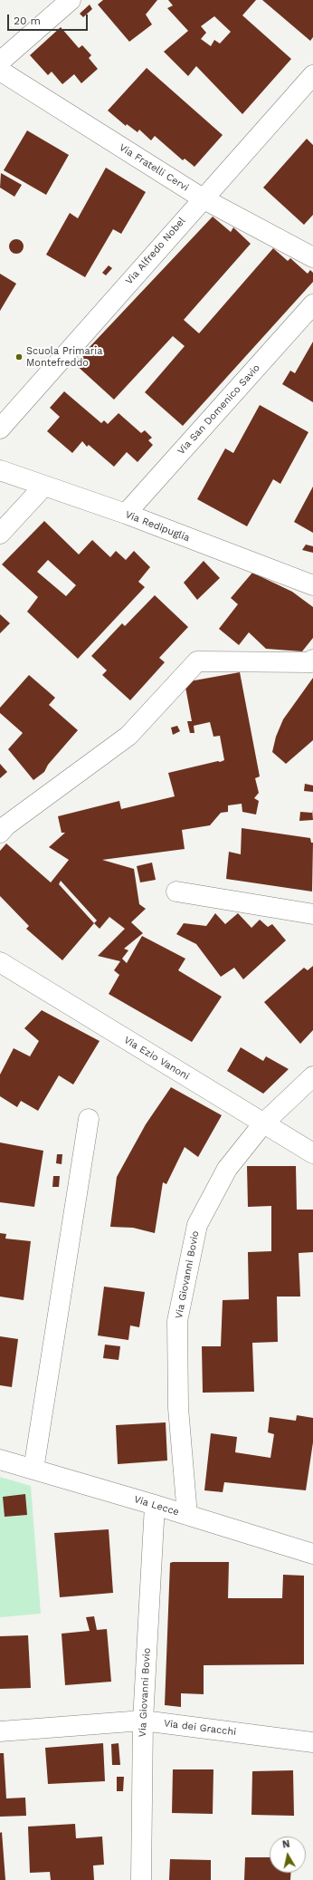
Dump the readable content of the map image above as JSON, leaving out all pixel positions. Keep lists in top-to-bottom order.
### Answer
{
  "streets": {
    "street": [
      "Via Fratelli Cervi",
      "Via Alfredo Nobel",
      "Via San Domenico Savio",
      "Via Redipuglia",
      "Via Ezio Vanoni",
      "Via Giovanni Bovio",
      "Via Lecce",
      "Via dei Gracchi"
    ]
  },
  "crossings": [
    ["Via Fratelli Cervi", "Via Alfredo Nobel"],
    ["Via San Domenico Savio", "Via Redipuglia"],
    ["Via Ezio Vanoni", "Via Giovanni Bovio"],
    ["Via Giovanni Bovio", "Via Lecce"],
    ["Via Giovanni Bovio", "Via dei Gracchi"]
  ],
  "places": ["Scuola Primaria Montefreddo"],
  "scale_bar": "20 m",
  "north": "top"
}
